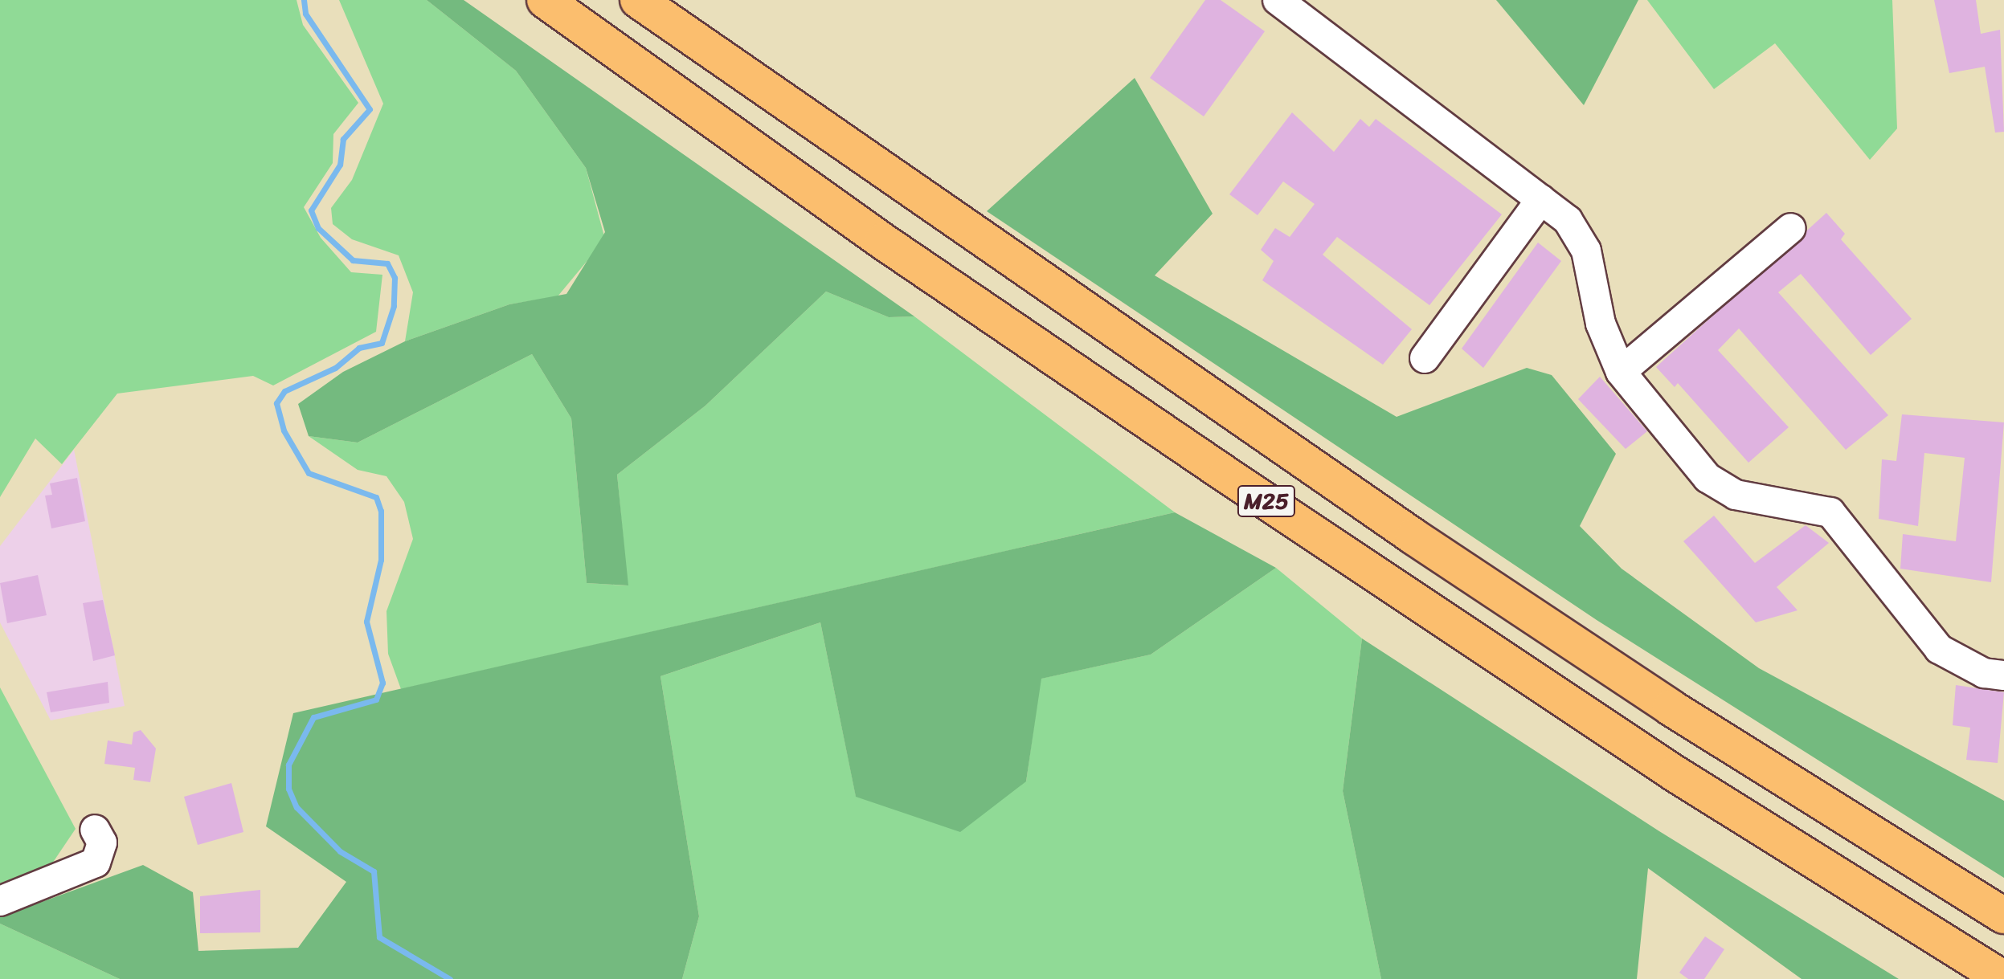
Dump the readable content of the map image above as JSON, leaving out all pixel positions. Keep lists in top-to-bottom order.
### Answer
{
  "streets": {
    "highway": ["M25"]
  }
}
